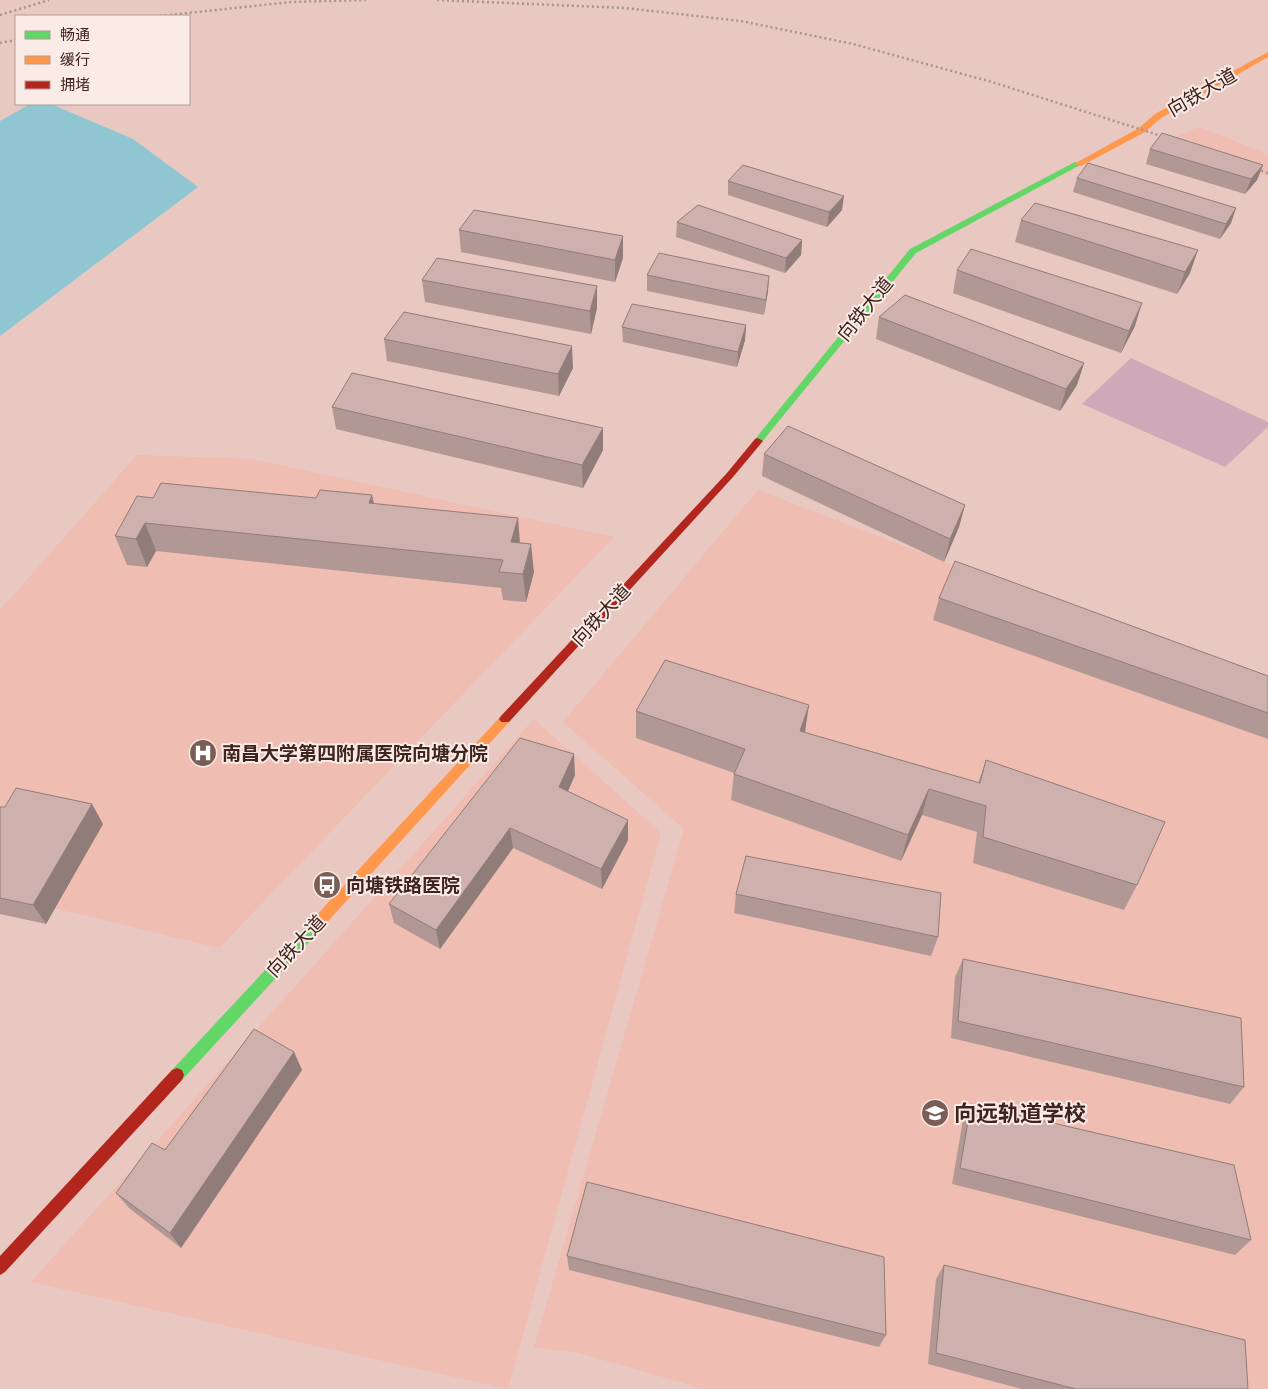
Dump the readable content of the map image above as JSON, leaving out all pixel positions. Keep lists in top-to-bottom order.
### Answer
{
  "streets": {
    "street": ["向铁大道"]
  },
  "places": {
    "hospital": ["南昌大学第四附属医院向塘分院"],
    "bus stop": ["向塘铁路医院"],
    "school or university": ["向远轨道学校"]
  },
  "legend": ["畅通", "缓行", "拥堵"]
}
